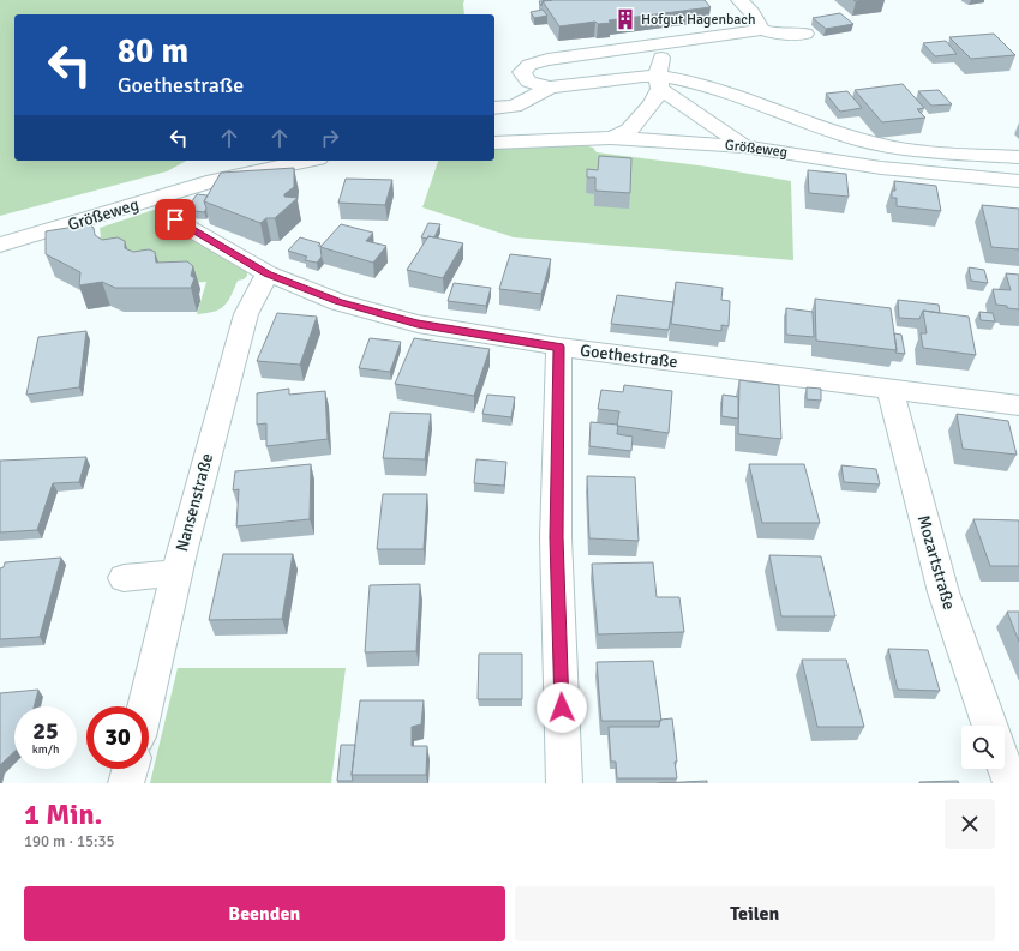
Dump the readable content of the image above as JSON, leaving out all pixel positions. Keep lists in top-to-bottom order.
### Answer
{
  "streets": {
    "street": [
      "Größeweg",
      "Goethestraße",
      "Nansenstraße",
      "Mozartstraße"
    ]
  },
  "crossings": [
    ["Goethestraße", "Nansenstraße"],
    ["Goethestraße", "Mozartstraße"]
  ],
  "places": {
    "building": ["Hofgut Hagenbach"]
  },
  "page": {
    "turn": ["80 m", "Goethestraße"],
    "speed": "25 km/h",
    "limit": "30",
    "heading": ["1 Min.", "190 m · 15:35"],
    "buttons": ["Beenden", "Teilen"]
  }
}
